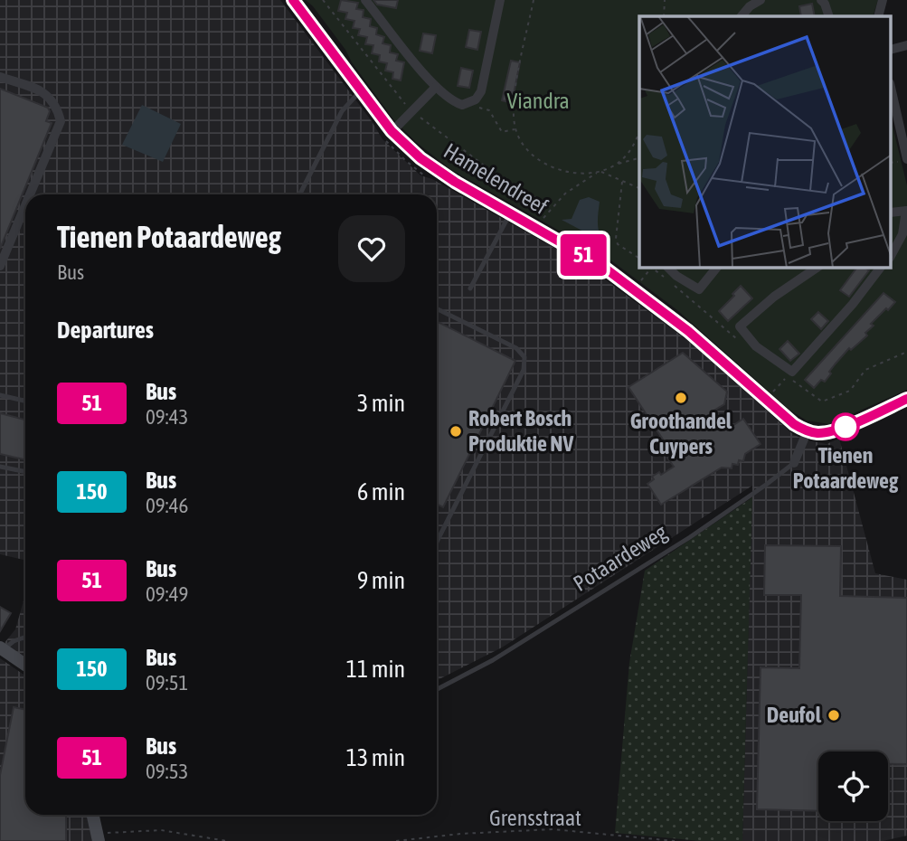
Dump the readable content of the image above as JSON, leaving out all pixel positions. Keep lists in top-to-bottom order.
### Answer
{
  "streets": {
    "street": ["Hamelendreef", "Potaardeweg"],
    "path": ["Grensstraat"]
  },
  "crossings": [
    ["Hamelendreef", "Potaardeweg"]
  ],
  "parks": ["Viandra"],
  "places": [
    "Groothandel Cuypers",
    "Tienen Potaardeweg",
    "Robert Bosch Produktie NV",
    "Deufol"
  ],
  "lines": ["bus line 51"],
  "page": {
    "on_map": "51",
    "heading": [
      ["Tienen Potaardeweg", "Bus"],
      "Departures"
    ],
    "list": [
      {
        "mark": "51",
        "name": "Bus",
        "note": "09:43",
        "value": "3 min"
      },
      {
        "mark": "150",
        "name": "Bus",
        "note": "09:46",
        "value": "6 min"
      },
      {
        "mark": "51",
        "name": "Bus",
        "note": "09:49",
        "value": "9 min"
      },
      {
        "mark": "150",
        "name": "Bus",
        "note": "09:51",
        "value": "11 min"
      },
      {
        "mark": "51",
        "name": "Bus",
        "note": "09:53",
        "value": "13 min"
      }
    ]
  }
}
